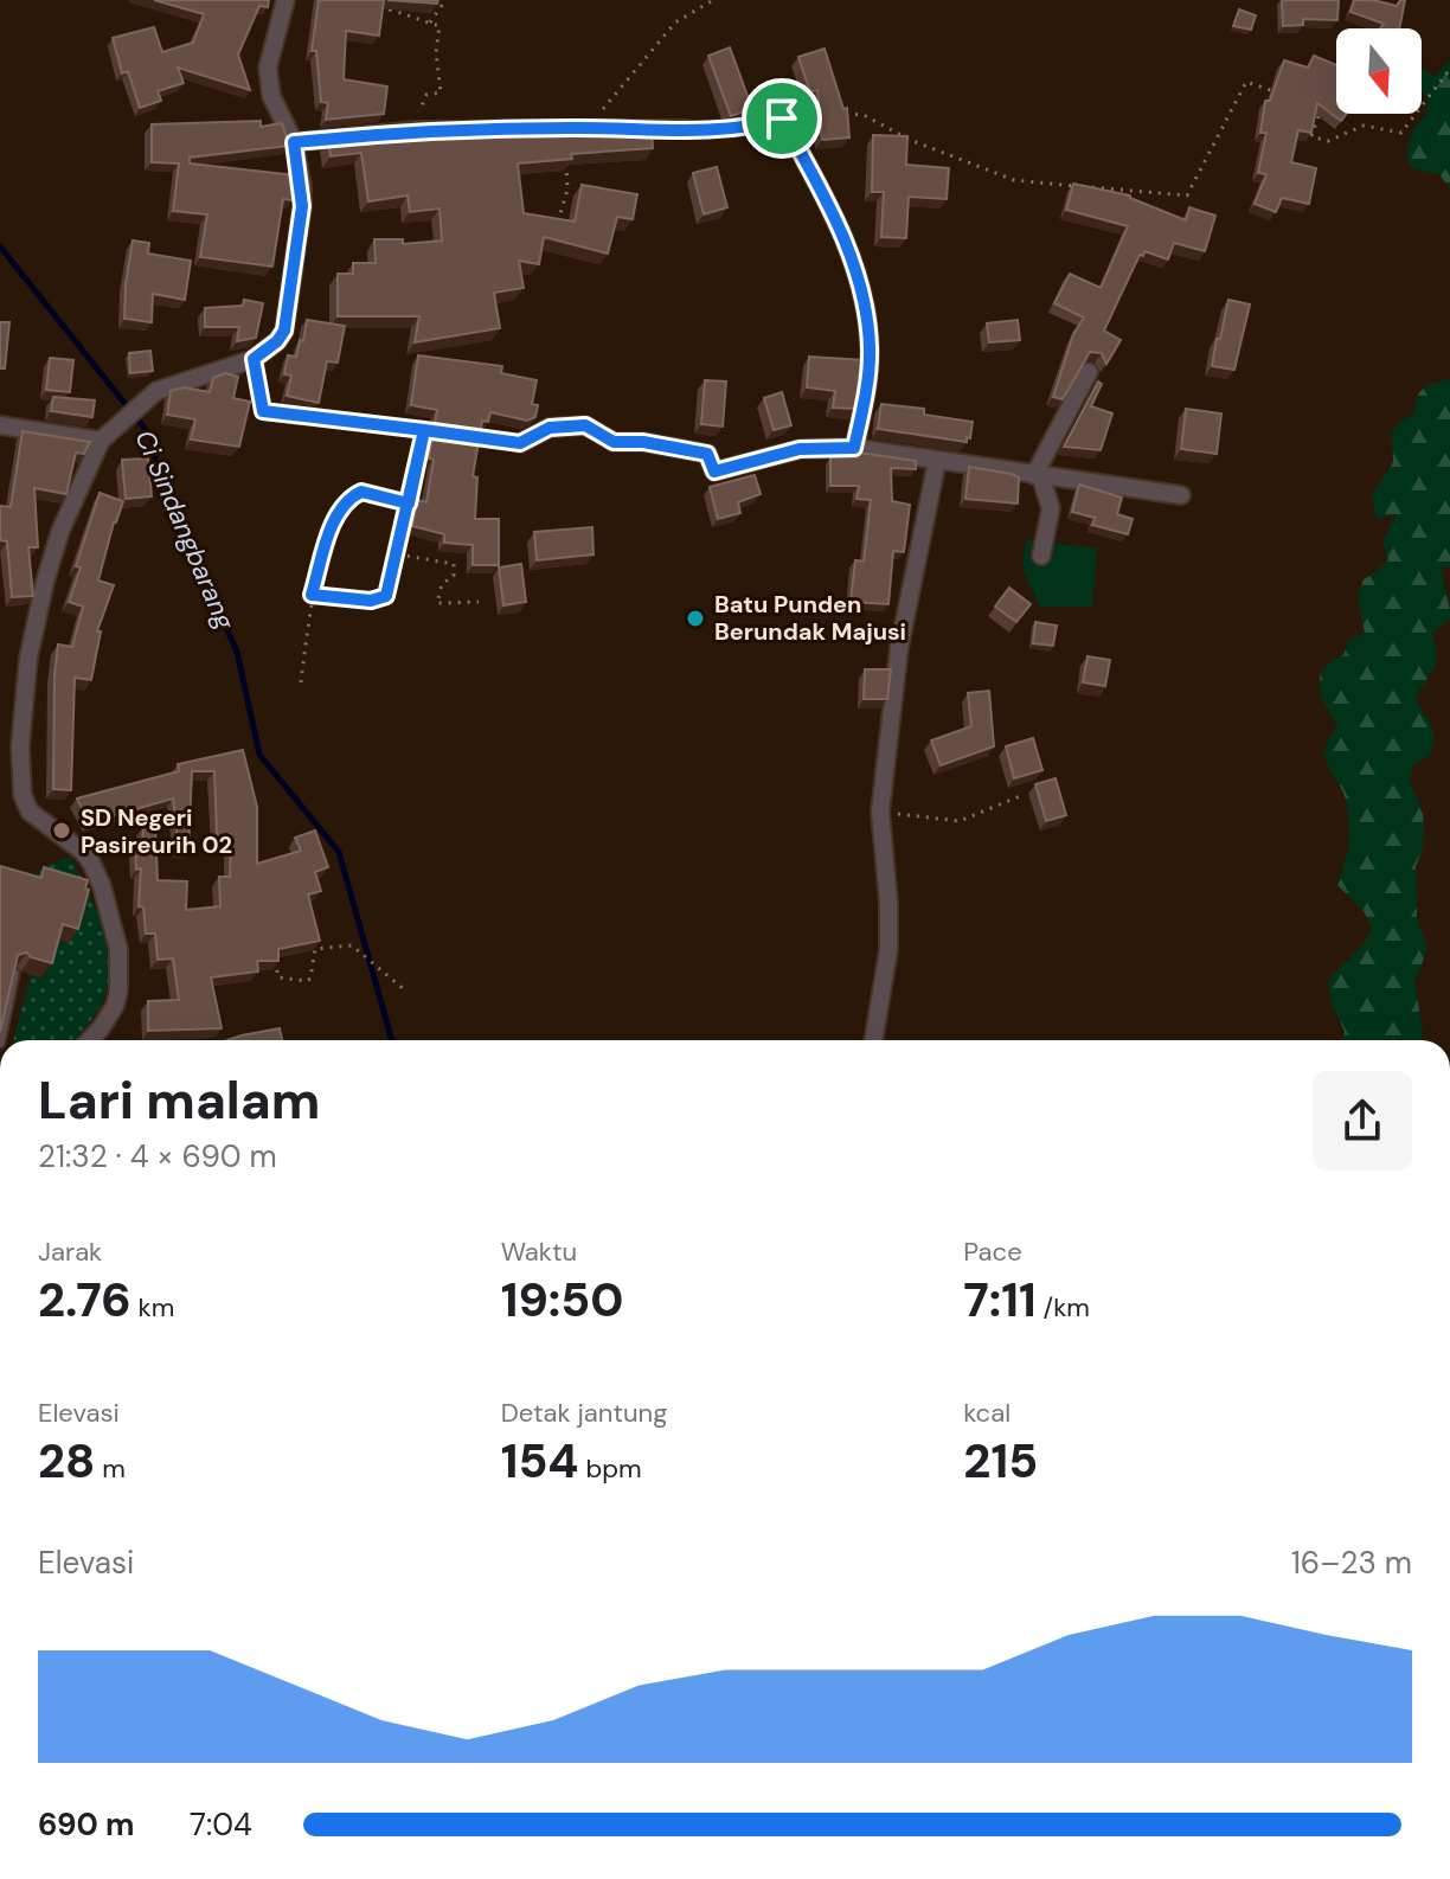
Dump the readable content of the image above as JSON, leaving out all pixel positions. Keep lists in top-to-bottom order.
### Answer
{
  "water": ["Ci Sindangbarang"],
  "places": ["Batu Punden Berundak Majusi", "SD Negeri Pasireurih 02"],
  "north": "bottom",
  "page": {
    "heading": ["Lari malam", "21:32 · 4 × 690 m"],
    "stats": [
      ["Jarak", "2.76 km"],
      ["Waktu", "19:50"],
      ["Pace", "7:11 /km"],
      ["Elevasi", "28 m"],
      ["Detak jantung", "154 bpm"],
      ["kcal", "215"]
    ],
    "chart": ["Elevasi", "16–23 m"],
    "list": [
      {
        "name": "690 m",
        "note": "7:04"
      }
    ]
  }
}
